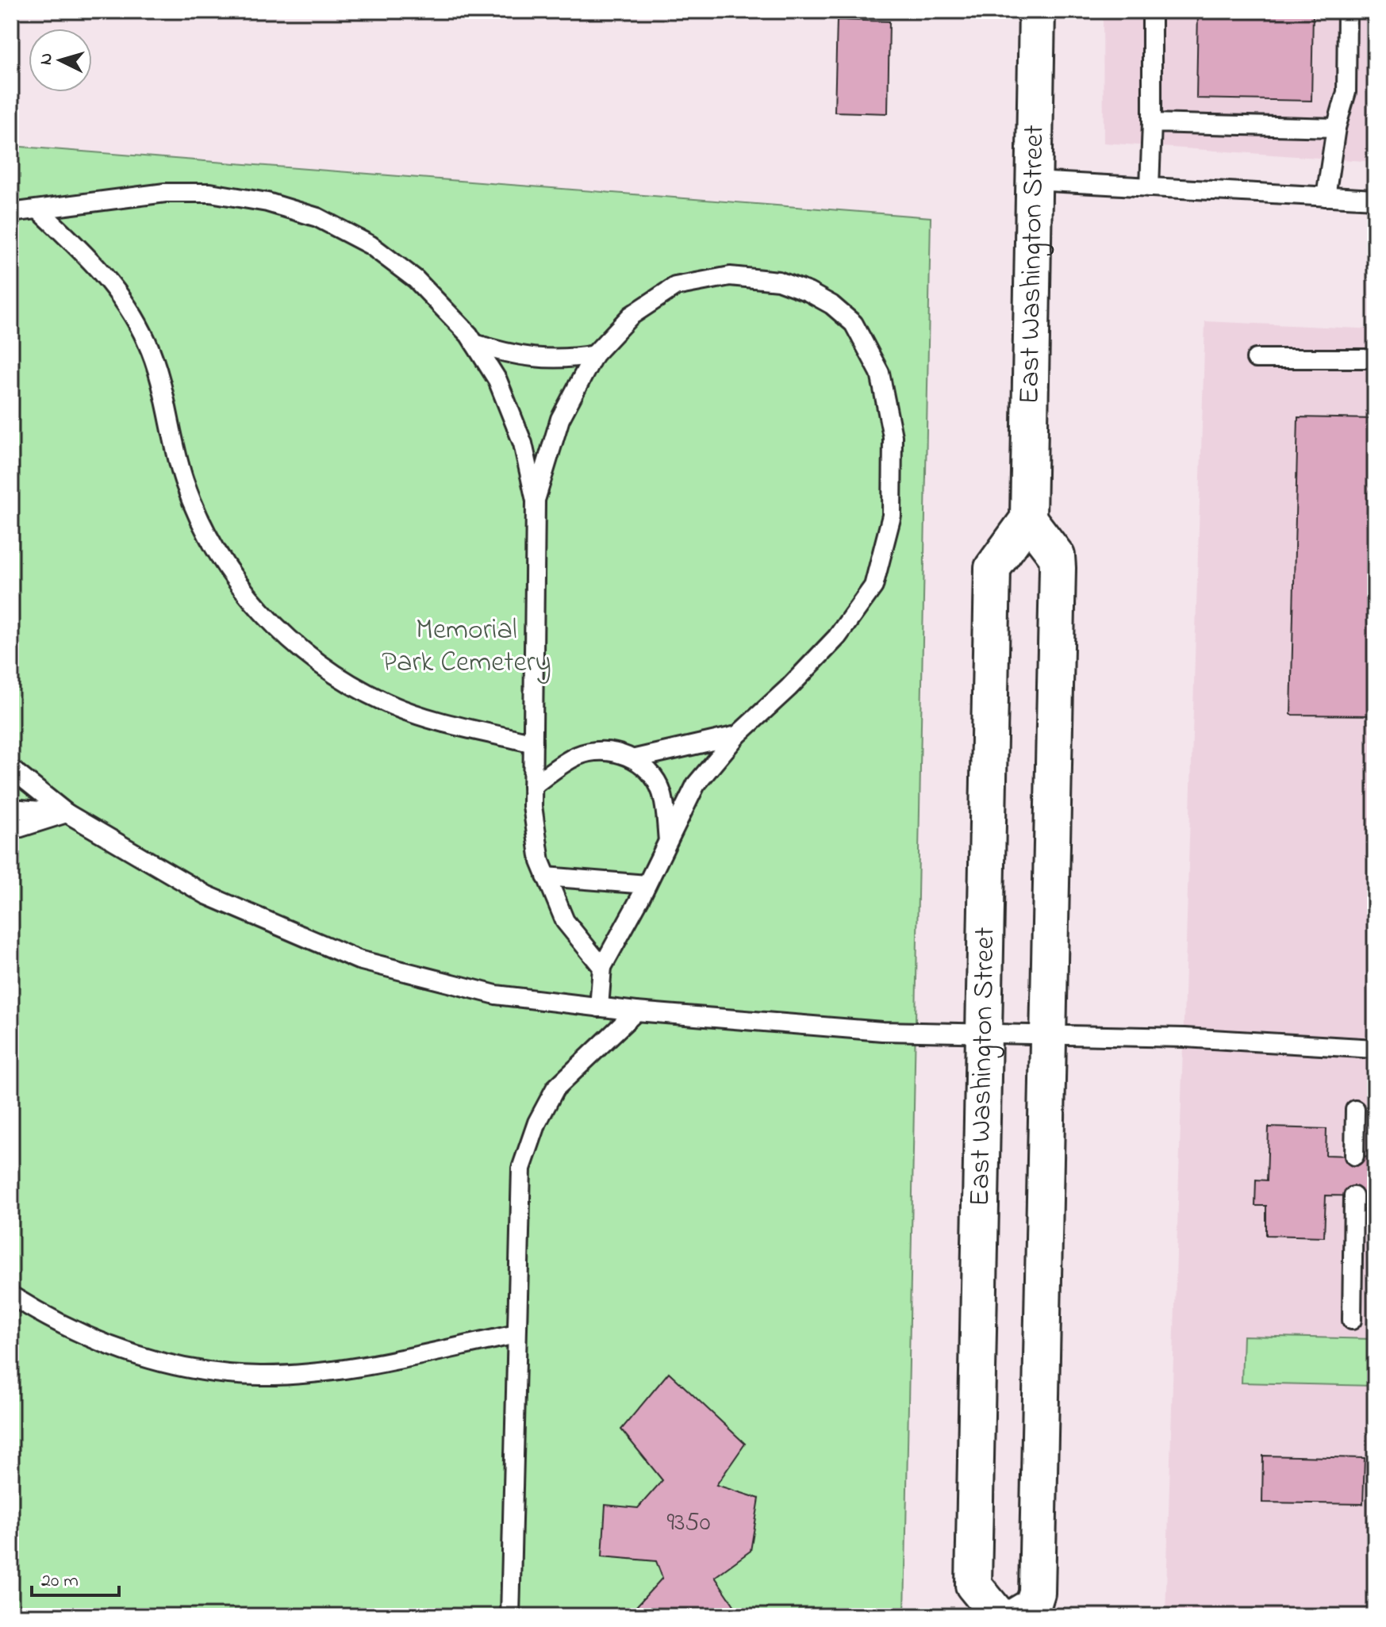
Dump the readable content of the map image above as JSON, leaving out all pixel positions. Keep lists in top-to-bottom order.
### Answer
{
  "streets": {
    "main road": ["East Washington Street"]
  },
  "parks": ["Memorial Park Cemetery"],
  "house_numbers": ["9350"],
  "scale_bar": "20 m",
  "north": "left"
}
